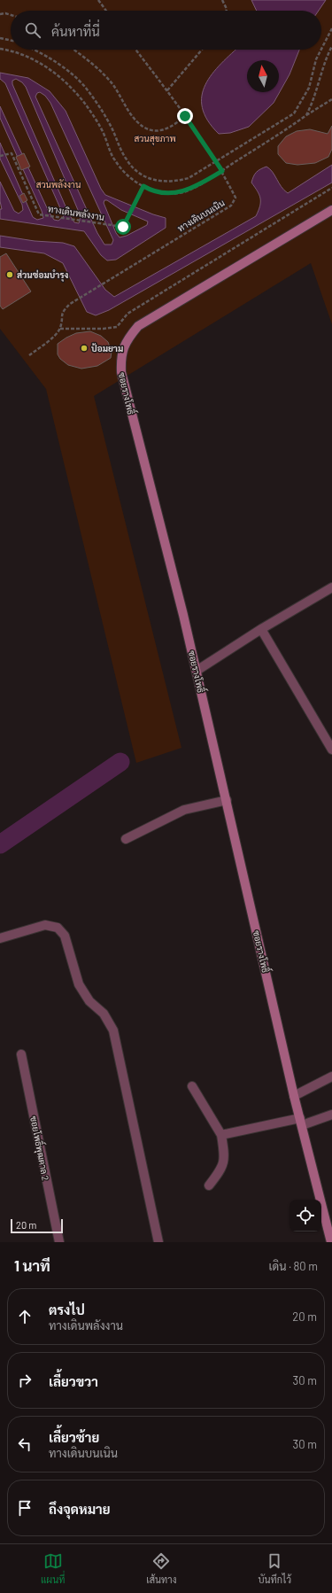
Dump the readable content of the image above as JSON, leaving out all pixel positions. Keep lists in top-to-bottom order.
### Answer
{
  "streets": {
    "street": ["ซอยรางโพธิ์", "ซอยโพธิ์พุฒตาล 2"],
    "path": ["ทางเดินพลังงาน", "ทางเดินบนเนิน"]
  },
  "parks": ["สวนสุขภาพ", "สวนพลังงาน"],
  "places": ["ส่วนซ่อมบำรุง", "ป้อมยาม"],
  "scale_bar": "20 m",
  "north": "top",
  "page": {
    "search": "ค้นหาที่นี่",
    "scale": "20 m",
    "heading": ["1 นาที", "เดิน · 80 m"],
    "list": [
      ["ตรงไป", "ทางเดินพลังงาน", "20 m"],
      ["เลี้ยวขวา", "30 m"],
      ["เลี้ยวซ้าย", "ทางเดินบนเนิน", "30 m"],
      "ถึงจุดหมาย"
    ],
    "nav": ["แผนที่", "เส้นทาง", "บันทึกไว้"]
  }
}
